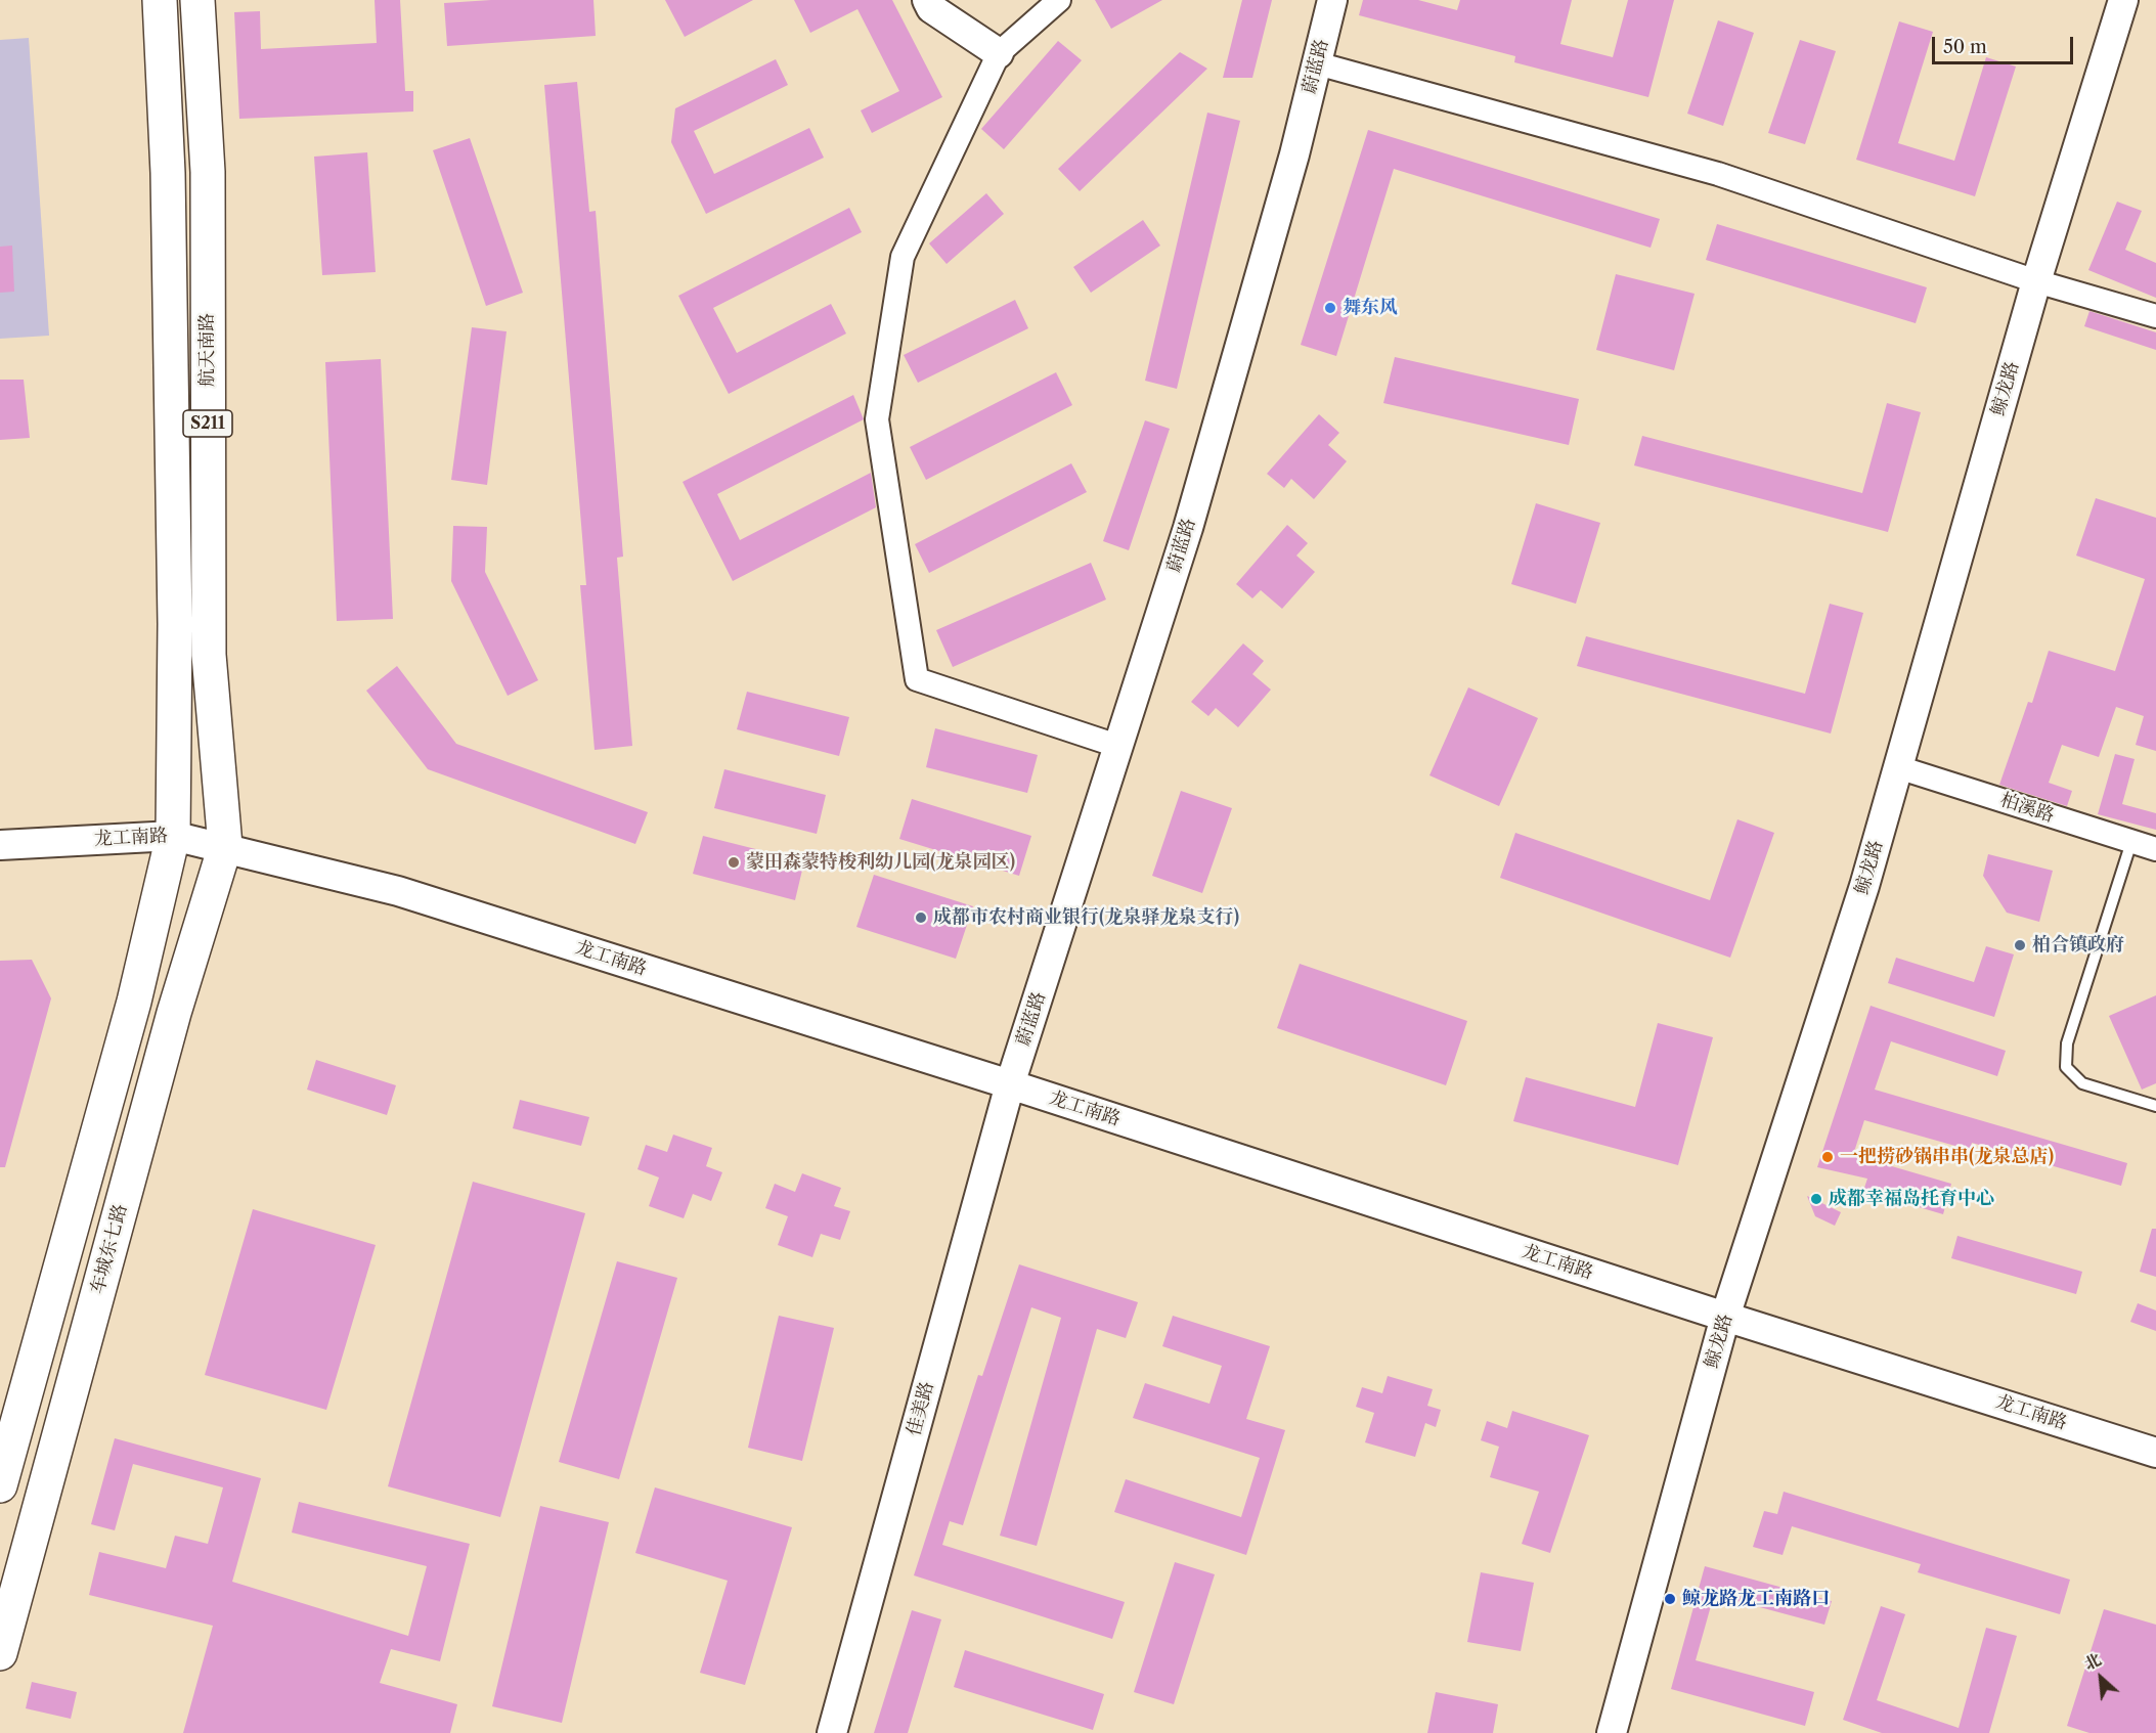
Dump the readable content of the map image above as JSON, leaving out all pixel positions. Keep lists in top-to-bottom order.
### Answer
{
  "streets": {
    "main road": ["航天南路", "S211", "车城东七路"],
    "street": [
      "蔚蓝路",
      "鲸龙路",
      "柏溪路",
      "龙工南路",
      "佳美路"
    ]
  },
  "crossings": [
    ["蔚蓝路", "龙工南路"],
    ["蔚蓝路", "佳美路"],
    ["航天南路", "龙工南路"],
    ["航天南路", "车城东七路"],
    ["鲸龙路", "柏溪路"],
    ["鲸龙路", "龙工南路"],
    ["龙工南路", "车城东七路"],
    ["龙工南路", "佳美路"]
  ],
  "places": [
    "舞东风",
    "蒙田森蒙特梭利幼儿园(龙泉园区)",
    "成都市农村商业银行(龙泉驿龙泉支行)",
    "柏合镇政府",
    "一把捞砂锅串串(龙泉总店)",
    "成都幸福岛托育中心",
    "鲸龙路龙工南路口"
  ],
  "scale_bar": "50 m",
  "north": "top left"
}
